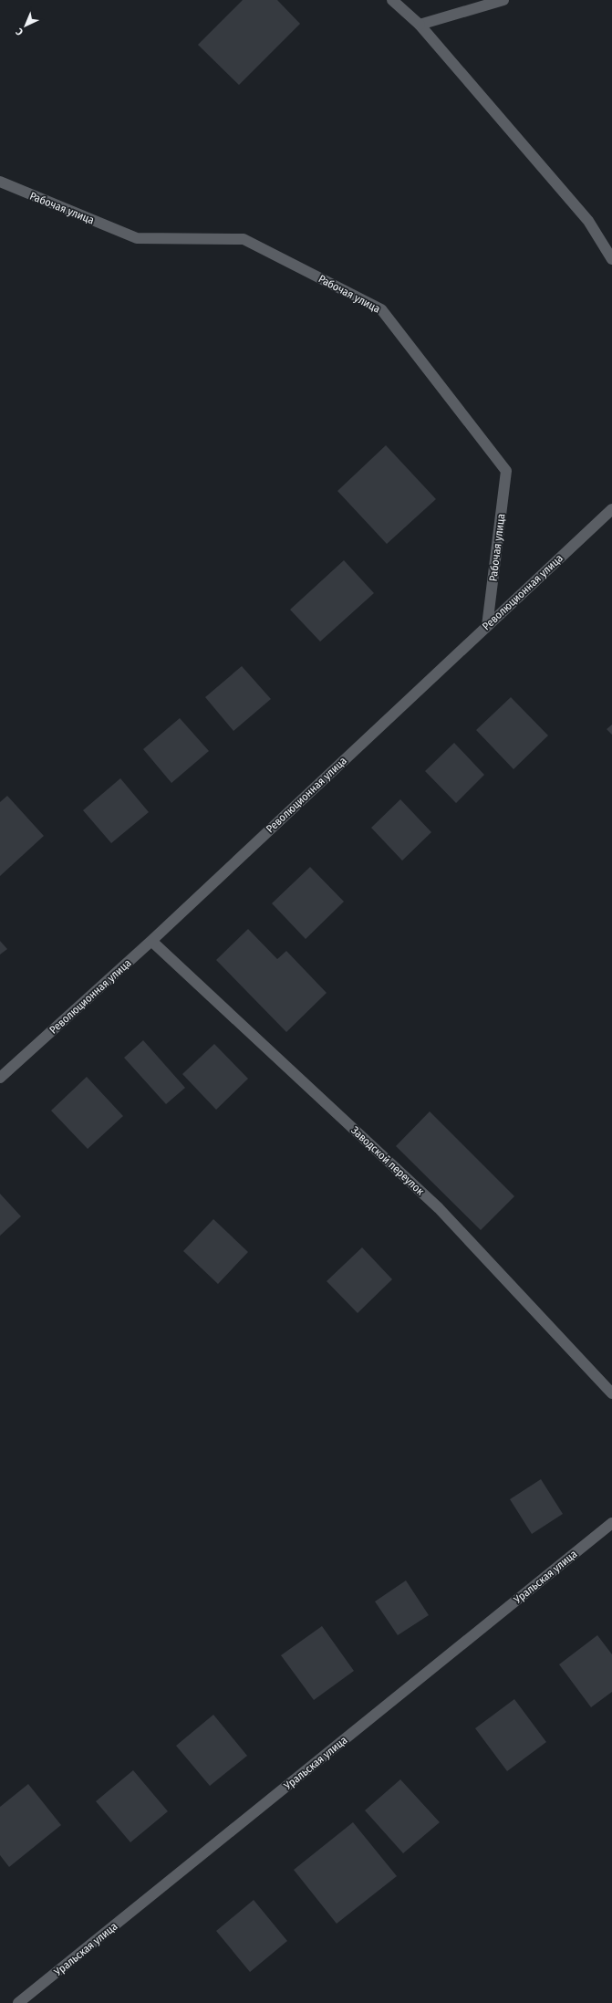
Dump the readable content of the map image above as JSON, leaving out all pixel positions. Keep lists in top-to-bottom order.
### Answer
{
  "streets": {
    "street": [
      "Рабочая улица",
      "Революционная улица",
      "Заводской переулок",
      "Уральская улица"
    ]
  },
  "crossings": [
    ["Рабочая улица", "Революционная улица"],
    ["Революционная улица", "Заводской переулок"]
  ],
  "north": "bottom left"
}
